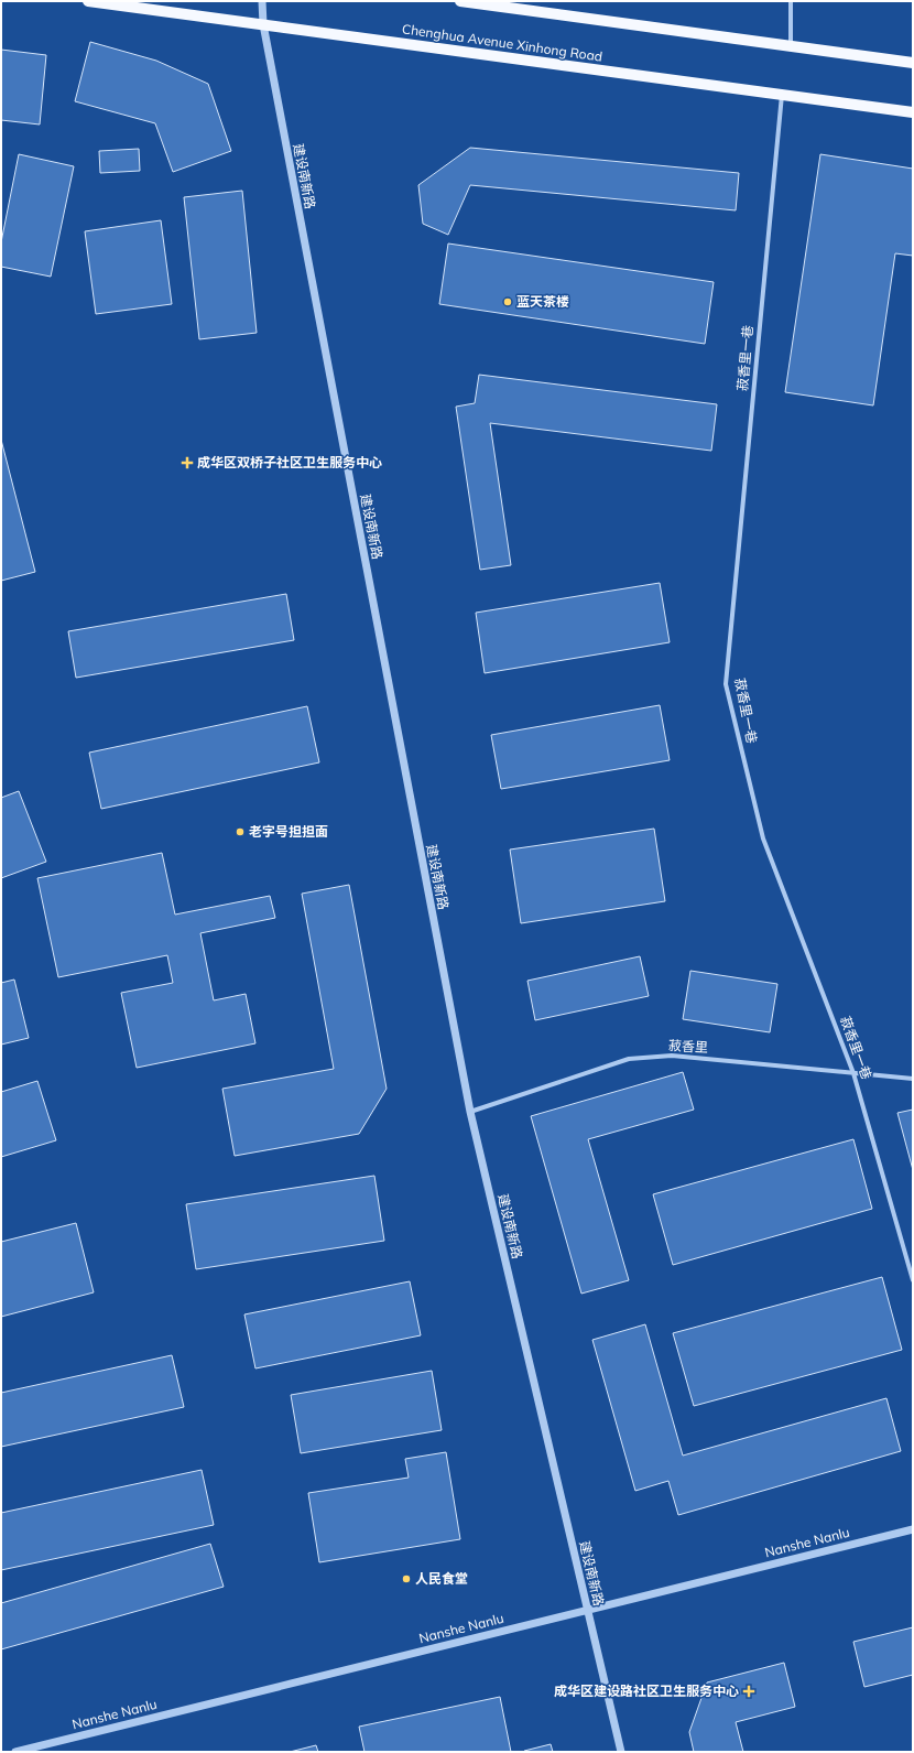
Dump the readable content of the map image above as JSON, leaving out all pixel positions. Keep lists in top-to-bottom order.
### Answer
{
  "streets": {
    "main road": ["Chenghua Avenue Xinhong Road"],
    "street": [
      "建设南新路",
      "菽香里一巷",
      "菽香里",
      "Nanshe Nanlu"
    ]
  },
  "crossings": [
    ["Chenghua Avenue Xinhong Road", "建设南新路"],
    ["Chenghua Avenue Xinhong Road", "菽香里一巷"],
    ["建设南新路", "菽香里"],
    ["建设南新路", "Nanshe Nanlu"],
    ["菽香里一巷", "菽香里"]
  ],
  "places": {
    "other": ["蓝天茶楼", "老字号担担面", "人民食堂"],
    "health": ["成华区双桥子社区卫生服务中心", "成华区建设路社区卫生服务中心"]
  }
}
